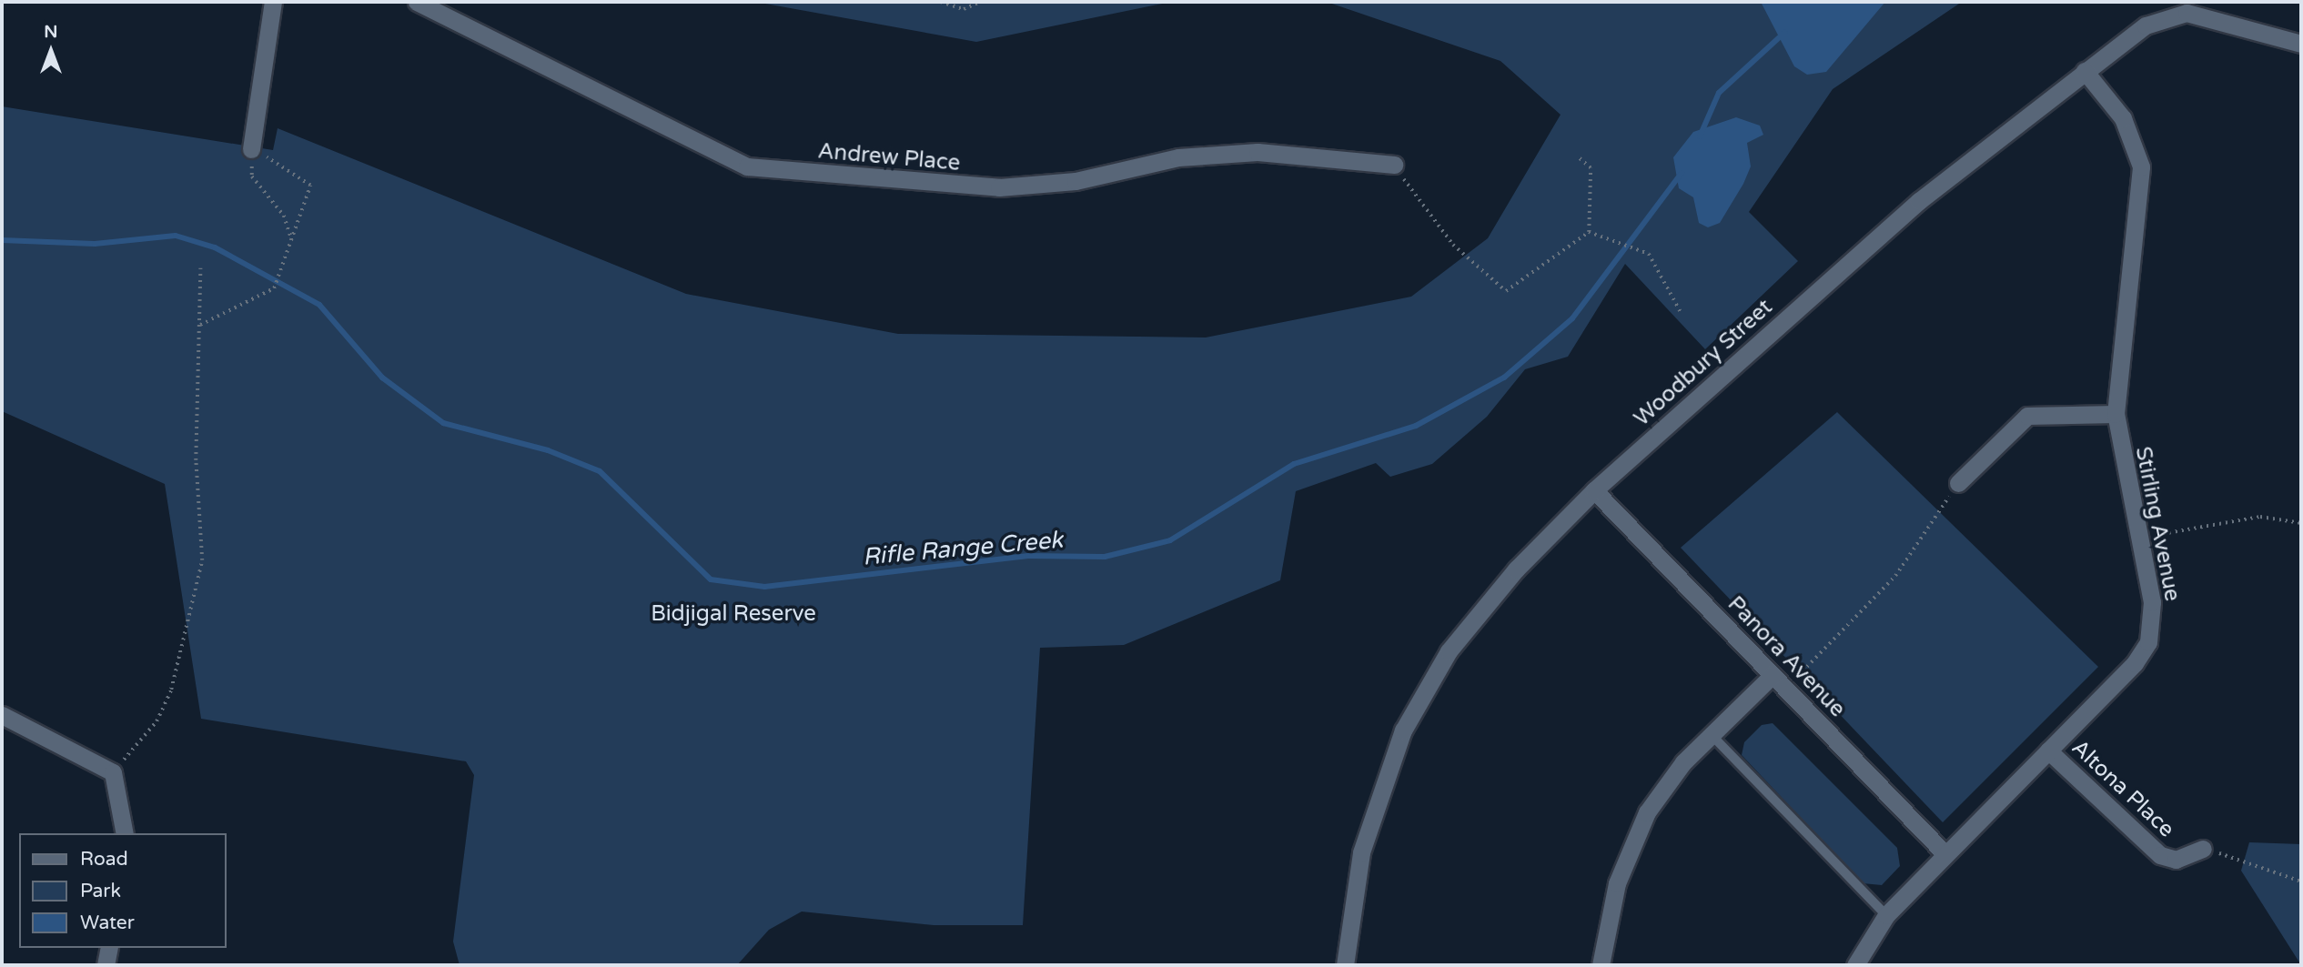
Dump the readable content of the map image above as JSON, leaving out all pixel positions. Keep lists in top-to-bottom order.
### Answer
{
  "streets": {
    "street": [
      "Andrew Place",
      "Woodbury Street",
      "Stirling Avenue",
      "Panora Avenue",
      "Altona Place"
    ]
  },
  "crossings": [
    ["Woodbury Street", "Stirling Avenue"],
    ["Woodbury Street", "Panora Avenue"],
    ["Stirling Avenue", "Panora Avenue"],
    ["Stirling Avenue", "Altona Place"]
  ],
  "water": ["Rifle Range Creek"],
  "parks": ["Bidjigal Reserve"],
  "legend": ["Road", "Park", "Water"],
  "north": "top"
}
